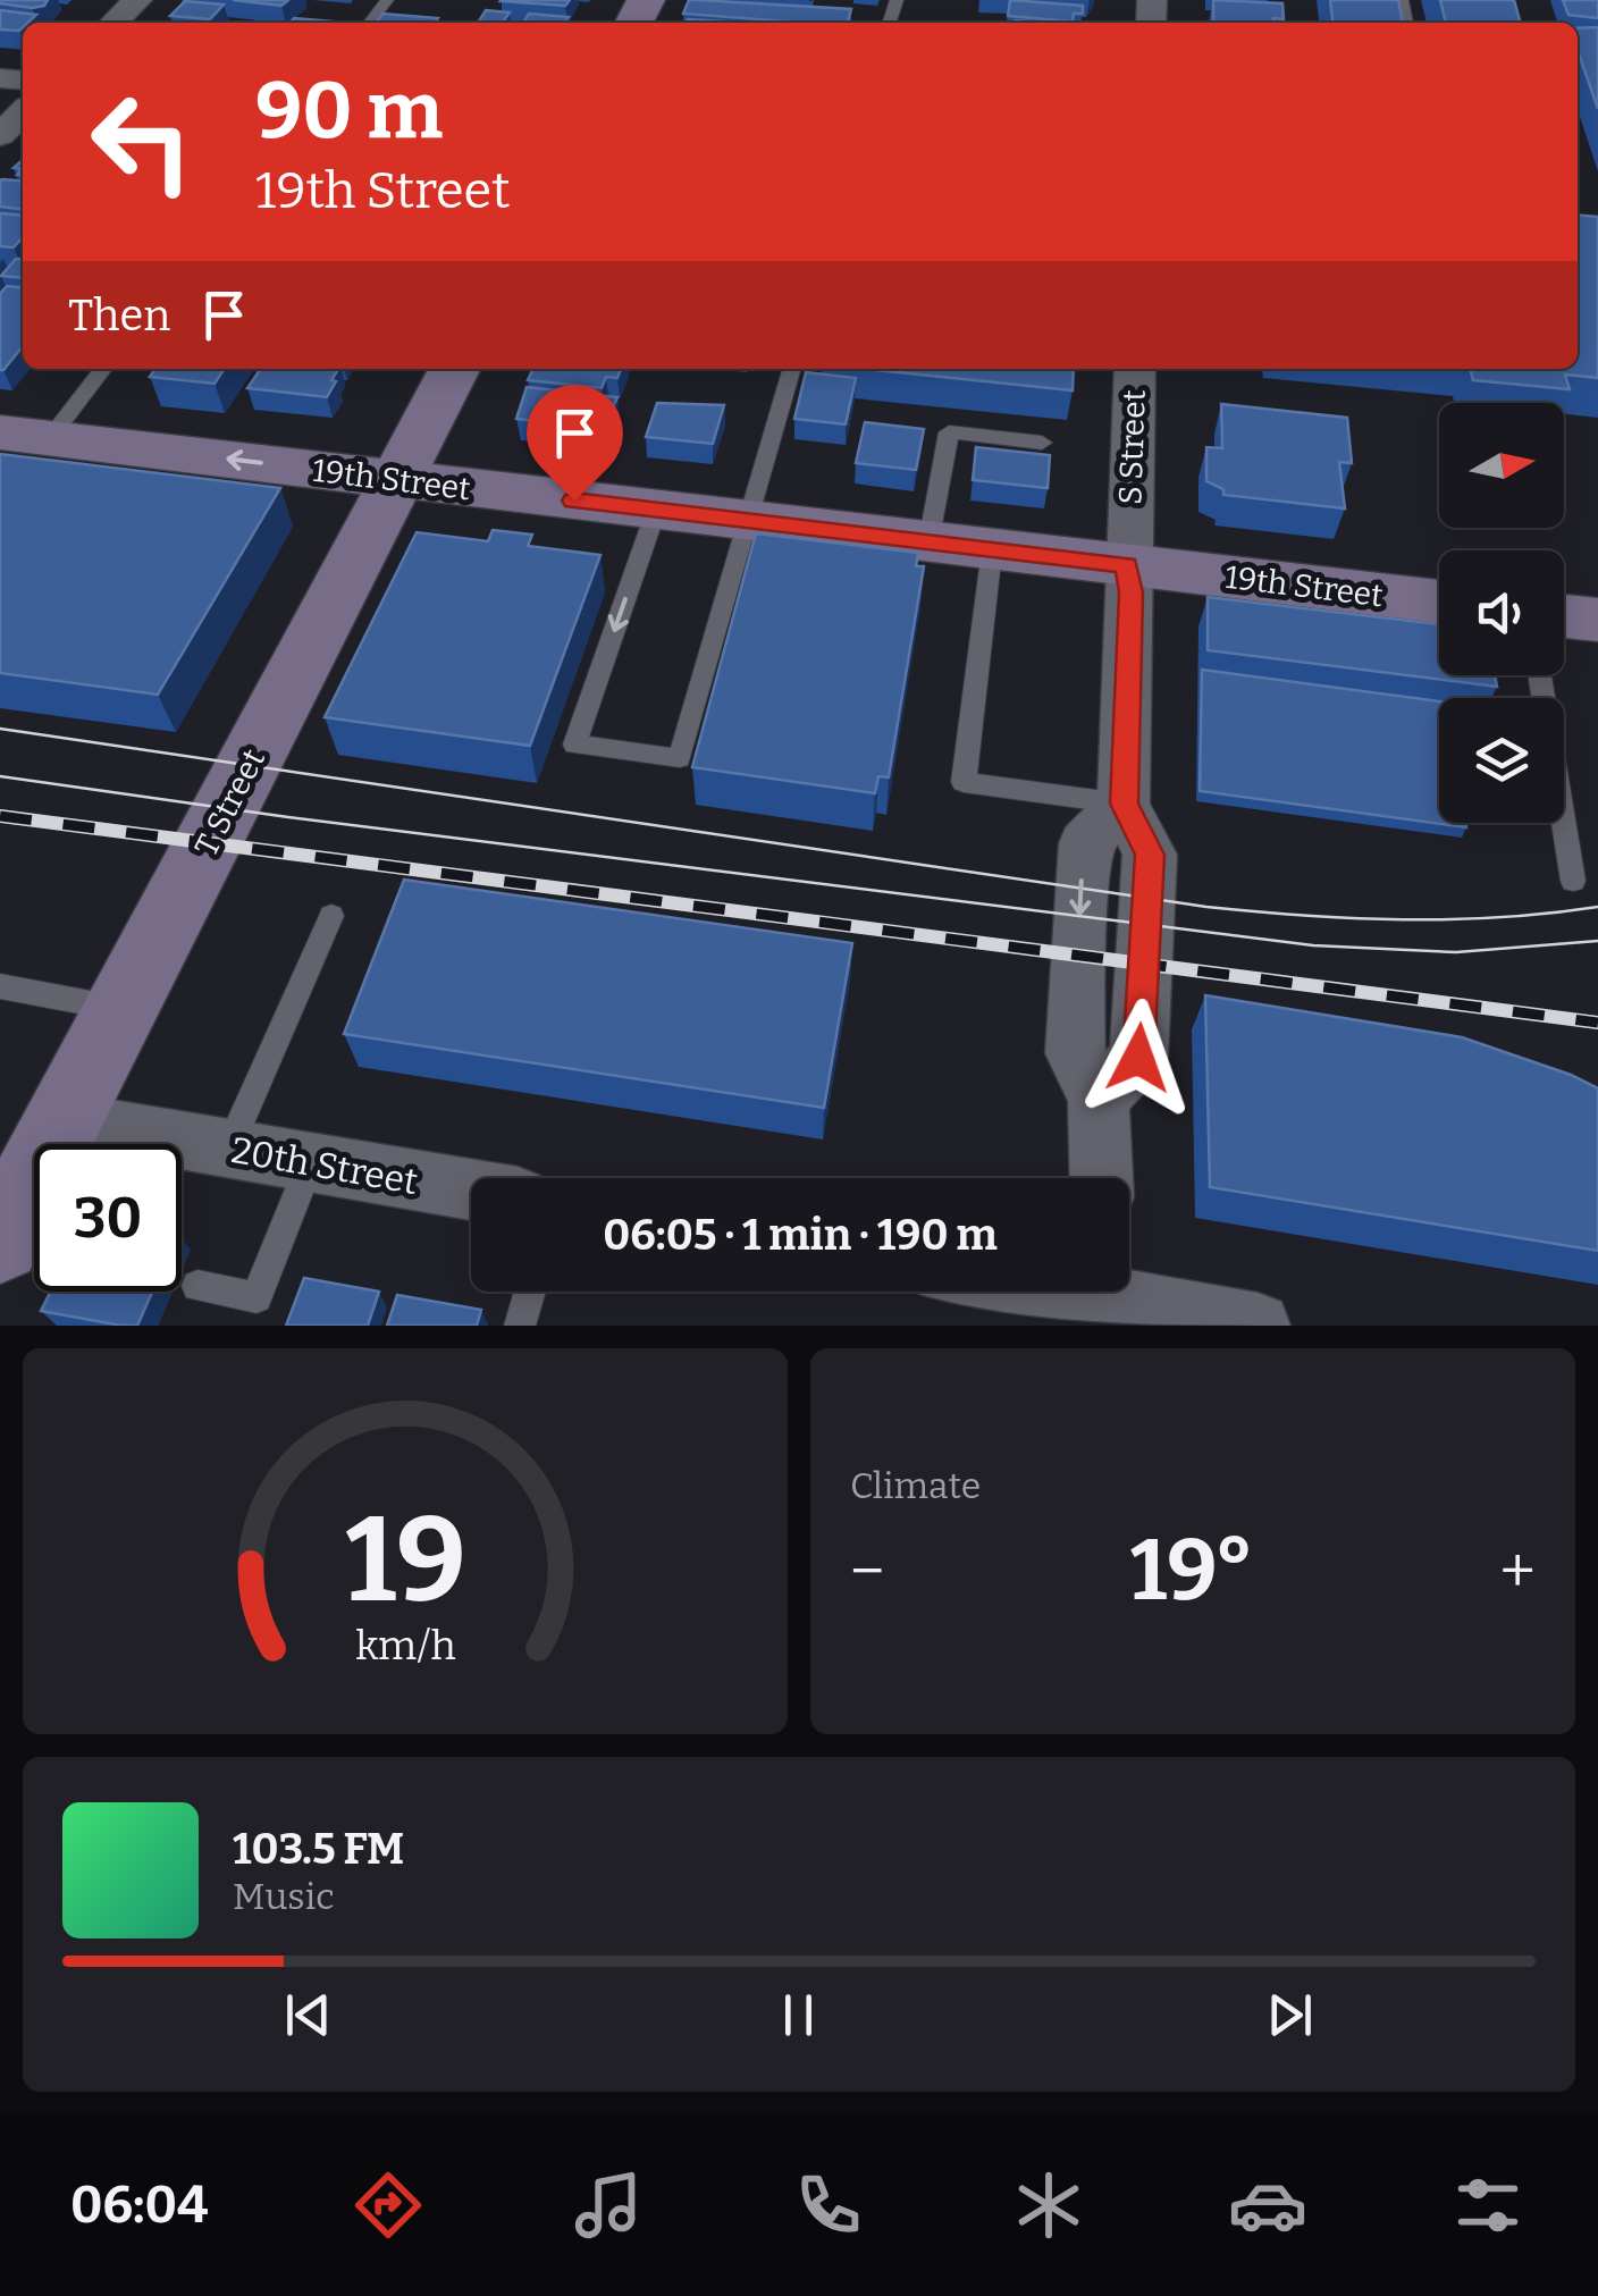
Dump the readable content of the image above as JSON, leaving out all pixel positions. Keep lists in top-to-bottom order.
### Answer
{
  "streets": {
    "main road": ["19th Street", "T Street"],
    "street": ["S Street", "20th Street"]
  },
  "crossings": [
    ["S Street", "19th Street"],
    ["19th Street", "T Street"],
    ["T Street", "20th Street"]
  ],
  "north": "right",
  "page": {
    "turn": ["90 m", "19th Street"],
    "then": "Then",
    "limit": "30",
    "trip": "06:05 · 1 min · 190 m",
    "tile": "Climate",
    "heat": ["−", "19°", "+"],
    "song": ["103.5 FM", "Music"],
    "tabs": "06:04",
    "gauge": ["19", "km/h"]
  }
}
